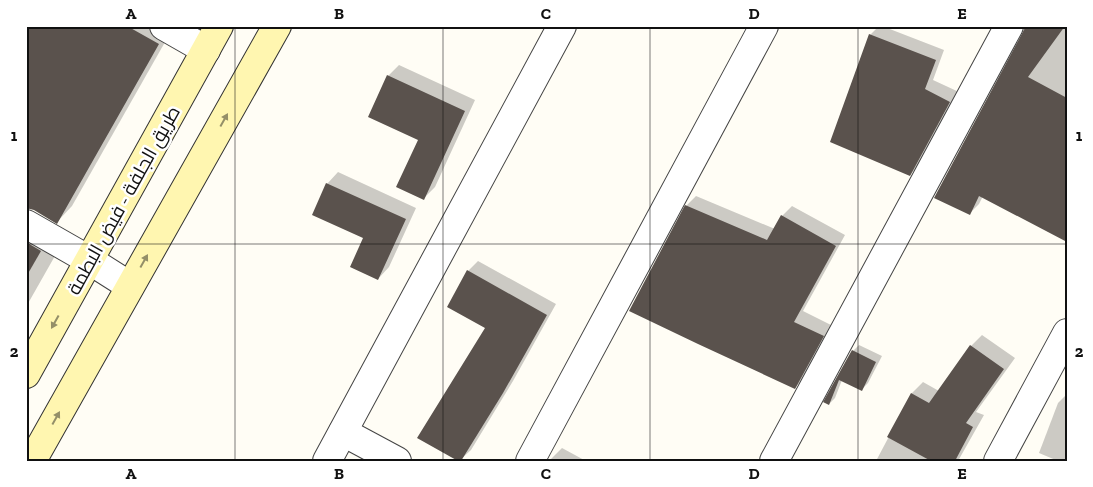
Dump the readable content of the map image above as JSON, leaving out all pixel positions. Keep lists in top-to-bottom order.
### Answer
{
  "streets": {
    "main road": ["طريق الجلفة - فيض البطمة"]
  },
  "grid": {
    "columns": [
      "A",
      "B",
      "C",
      "D",
      "E"
    ],
    "rows": ["1", "2"]
  }
}
